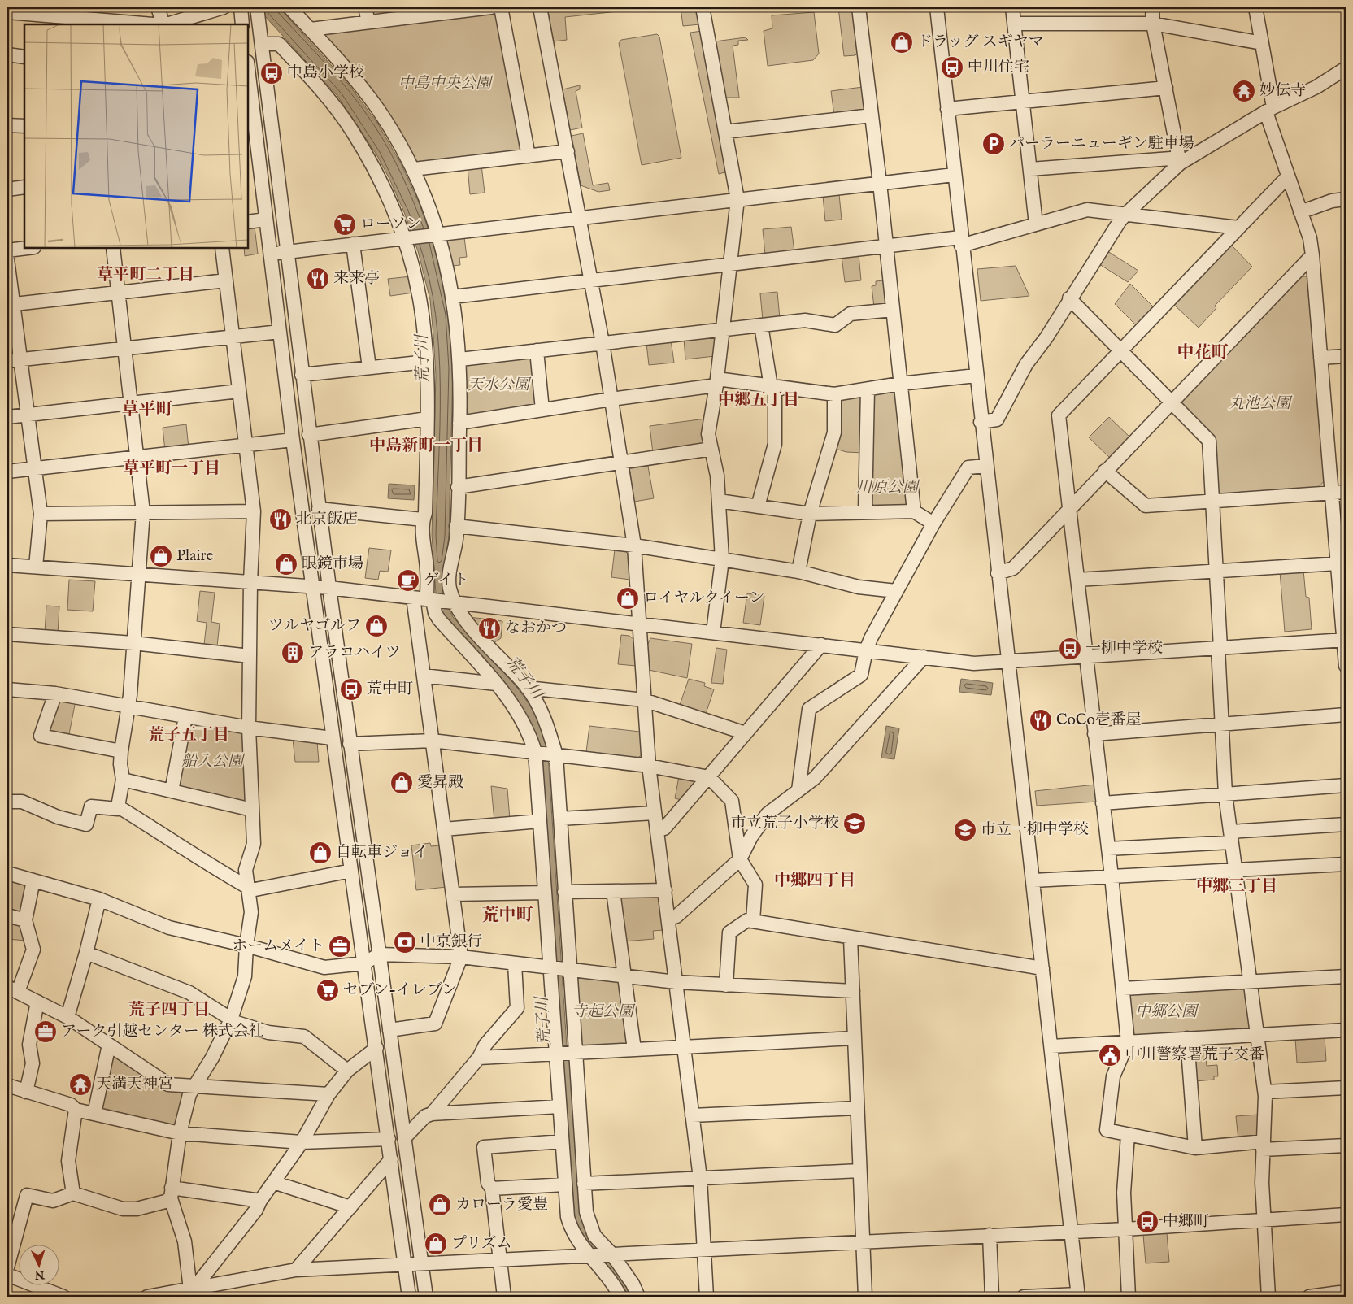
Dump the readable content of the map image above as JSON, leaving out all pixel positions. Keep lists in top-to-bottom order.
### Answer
{
  "districts": [
    "草平町二丁目",
    "中花町",
    "中郷五丁目",
    "草平町",
    "中島新町一丁目",
    "草平町一丁目",
    "荒子五丁目",
    "中郷四丁目",
    "中郷三丁目",
    "荒中町",
    "荒子四丁目"
  ],
  "water": ["荒子川"],
  "parks": [
    "中島中央公園",
    "天水公園",
    "丸池公園",
    "川原公園",
    "船入公園",
    "寺起公園",
    "中郷公園"
  ],
  "places": {
    "shop": [
      "ドラッグ スギヤマ",
      "Plaire",
      "眼鏡市場",
      "ロイヤルクイーン",
      "ツルヤゴルフ",
      "愛昇殿",
      "自転車ジョイ",
      "カローラ愛豊",
      "プリズム"
    ],
    "bus stop": [
      "中川住宅",
      "中島小学校",
      "一柳中学校",
      "荒中町",
      "中郷町"
    ],
    "temple": ["妙伝寺", "天満天神宮"],
    "parking": ["パーラーニューギン駐車場"],
    "supermarket": ["ローソン", "セブン-イレブン"],
    "restaurant": [
      "来来亭",
      "北京飯店",
      "なおかつ",
      "CoCo壱番屋"
    ],
    "cafe": ["ゲイト"],
    "building": ["アラコハイツ"],
    "school or university": ["市立荒子小学校", "市立一柳中学校"],
    "bank": ["中京銀行"],
    "office": ["ホームメイト", "アーク引越センター 株式会社"],
    "public building": ["中川警察署荒子交番"]
  },
  "north": "bottom"
}
